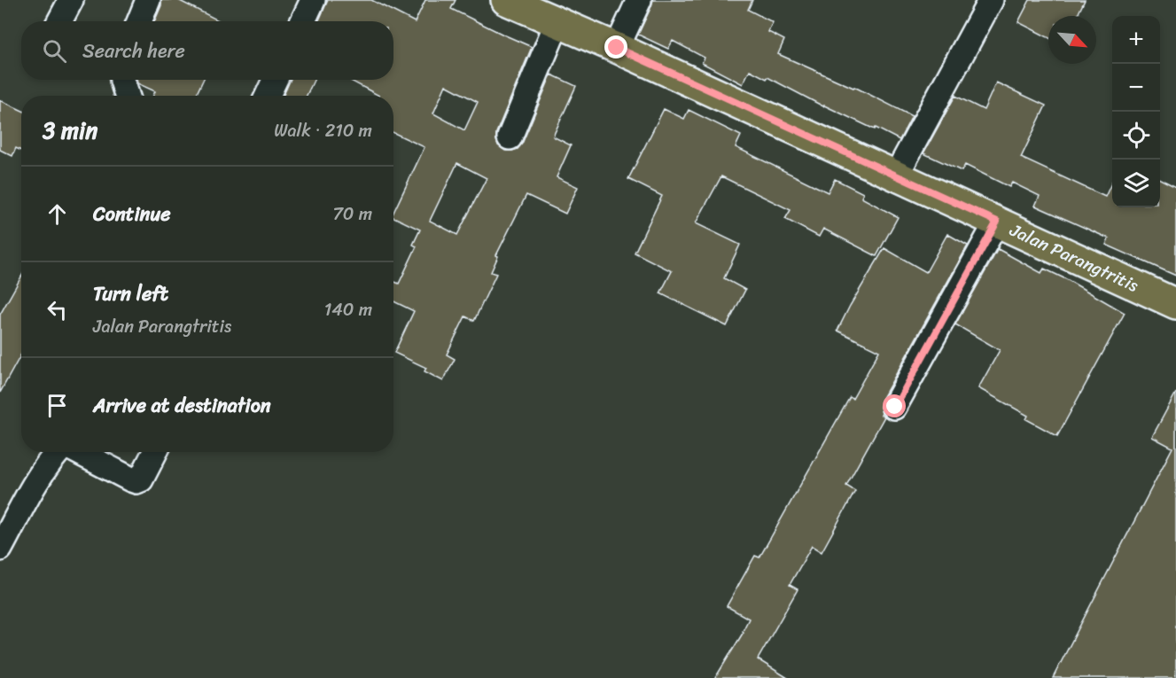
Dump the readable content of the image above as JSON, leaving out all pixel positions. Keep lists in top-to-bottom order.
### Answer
{
  "streets": {
    "main road": ["Jalan Parangtritis"]
  },
  "north": "bottom right",
  "page": {
    "map_buttons": ["+", "−"],
    "search": "Search here",
    "heading": ["3 min", "Walk · 210 m"],
    "list": [
      ["Continue", "70 m"],
      ["Turn left", "Jalan Parangtritis", "140 m"],
      "Arrive at destination"
    ]
  }
}
